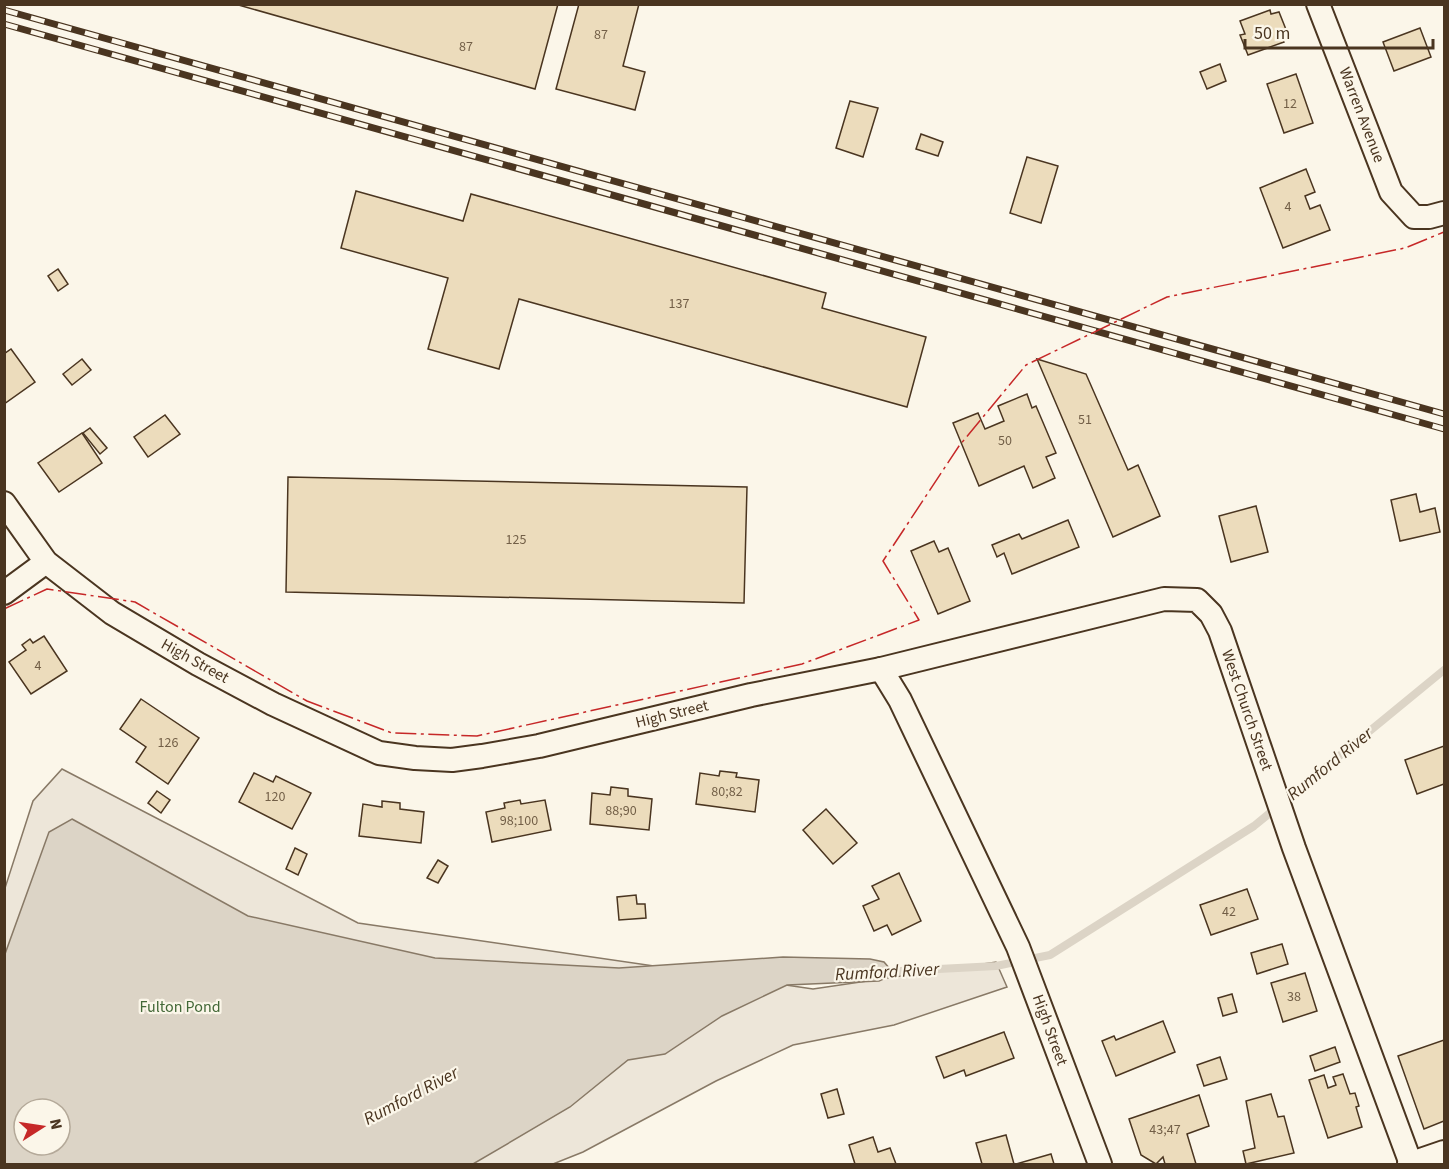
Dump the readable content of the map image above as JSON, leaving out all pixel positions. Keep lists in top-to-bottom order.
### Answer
{
  "streets": {
    "street": ["Warren Avenue", "High Street", "West Church Street"]
  },
  "crossings": [
    ["High Street", "West Church Street"]
  ],
  "water": ["Rumford River"],
  "parks": ["Fulton Pond"],
  "house_numbers": [
    "87",
    "87",
    "12",
    "4",
    "137",
    "51",
    "50",
    "125",
    "4",
    "126",
    "80;82",
    "120",
    "88;90",
    "98;100",
    "42",
    "38",
    "43;47"
  ],
  "scale_bar": "50 m",
  "north": "right"
}
